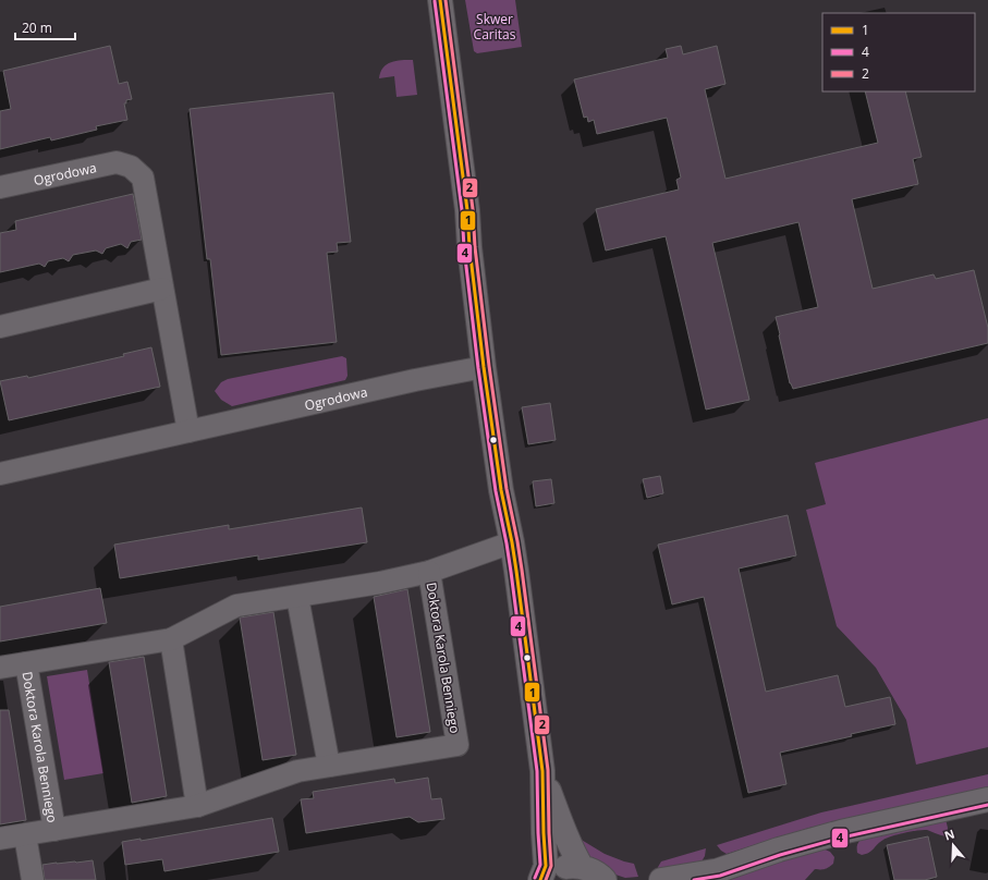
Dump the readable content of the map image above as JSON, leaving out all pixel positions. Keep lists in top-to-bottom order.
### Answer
{
  "streets": {
    "street": ["Ogrodowa", "Doktora Karola Benniego"]
  },
  "parks": ["Skwer Caritas"],
  "lines": ["transit line 1", "transit line 2", "transit line 4"],
  "legend": ["1", "4", "2"],
  "scale_bar": "20 m",
  "north": "top"
}
